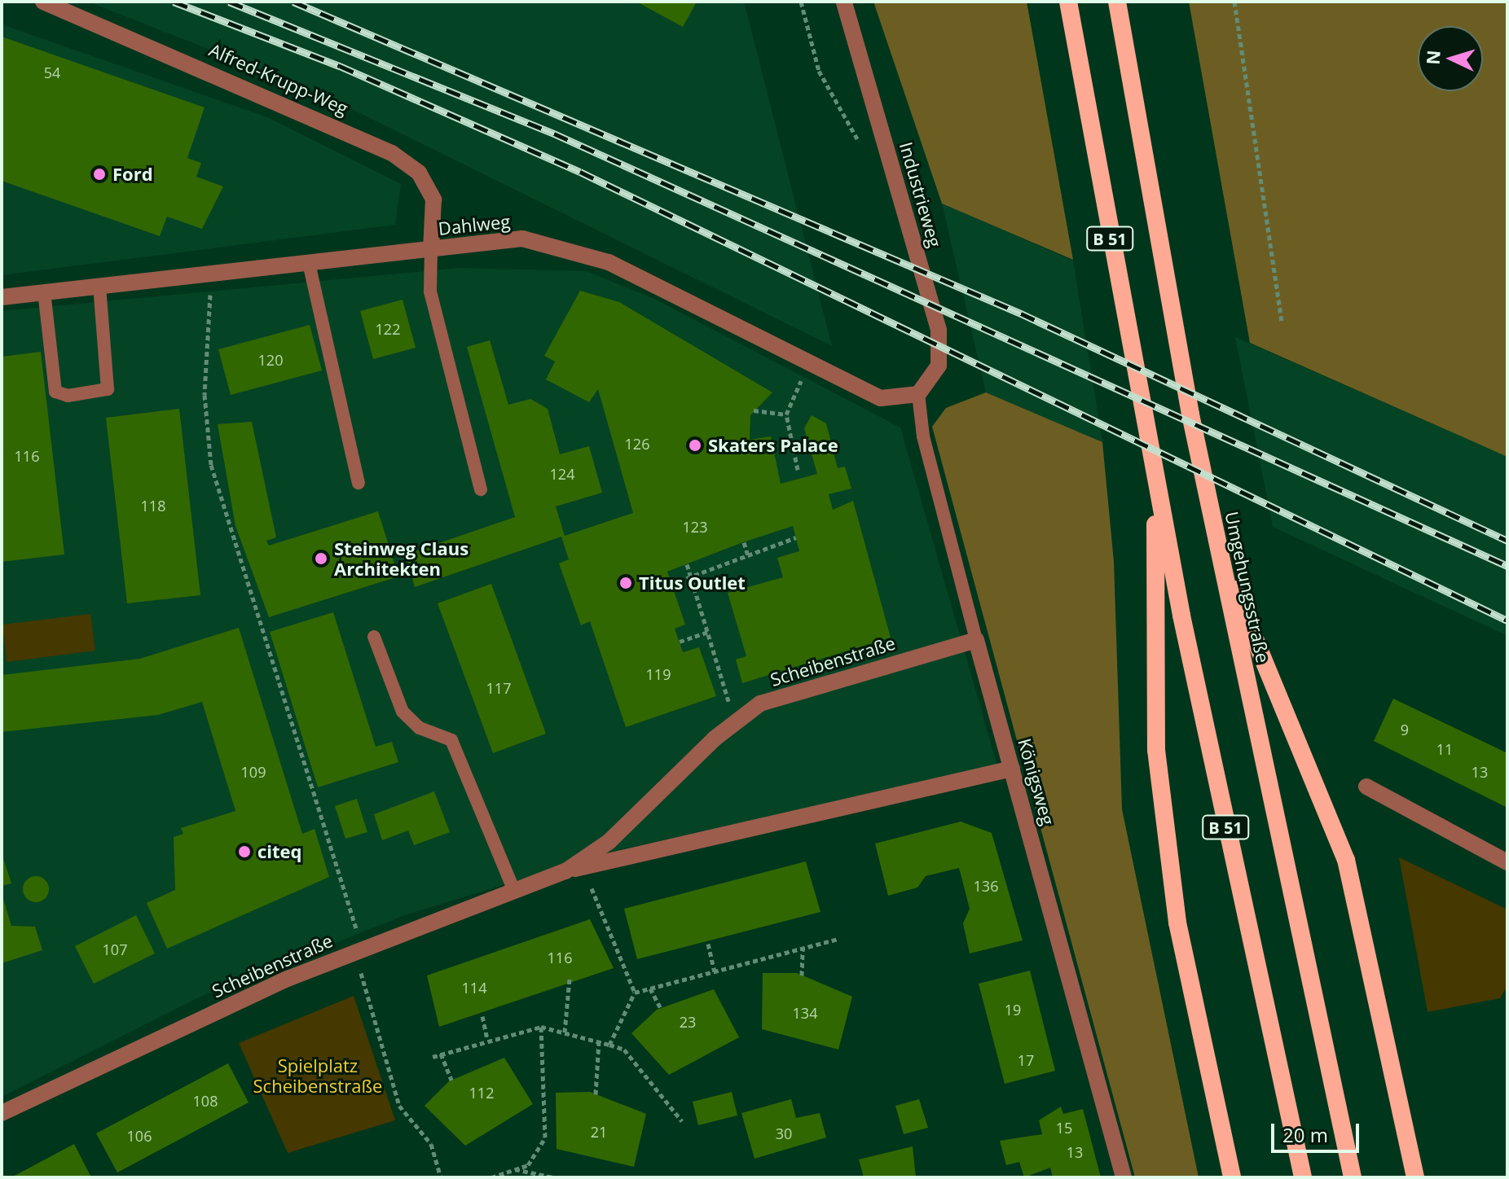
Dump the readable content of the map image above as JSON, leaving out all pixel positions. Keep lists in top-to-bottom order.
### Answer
{
  "streets": {
    "highway": ["B 51", "Umgehungsstraße"],
    "street": [
      "Alfred-Krupp-Weg",
      "Industrieweg",
      "Dahlweg",
      "Scheibenstraße",
      "Königsweg"
    ]
  },
  "crossings": [
    ["Alfred-Krupp-Weg", "Dahlweg"],
    ["Industrieweg", "Dahlweg"],
    ["Industrieweg", "Königsweg"],
    ["Dahlweg", "Königsweg"],
    ["Scheibenstraße", "Königsweg"]
  ],
  "parks": ["Spielplatz Scheibenstraße"],
  "places": [
    "Ford",
    "Skaters Palace",
    "Steinweg Claus Architekten",
    "Titus Outlet",
    "citeq"
  ],
  "house_numbers": [
    "54",
    "122",
    "120",
    "126",
    "116",
    "124",
    "118",
    "123",
    "119",
    "117",
    "9",
    "11",
    "109",
    "13",
    "136",
    "107",
    "116",
    "114",
    "19",
    "134",
    "23",
    "17",
    "112",
    "108",
    "15",
    "21",
    "30",
    "106",
    "13"
  ],
  "scale_bar": "20 m",
  "north": "left"
}
